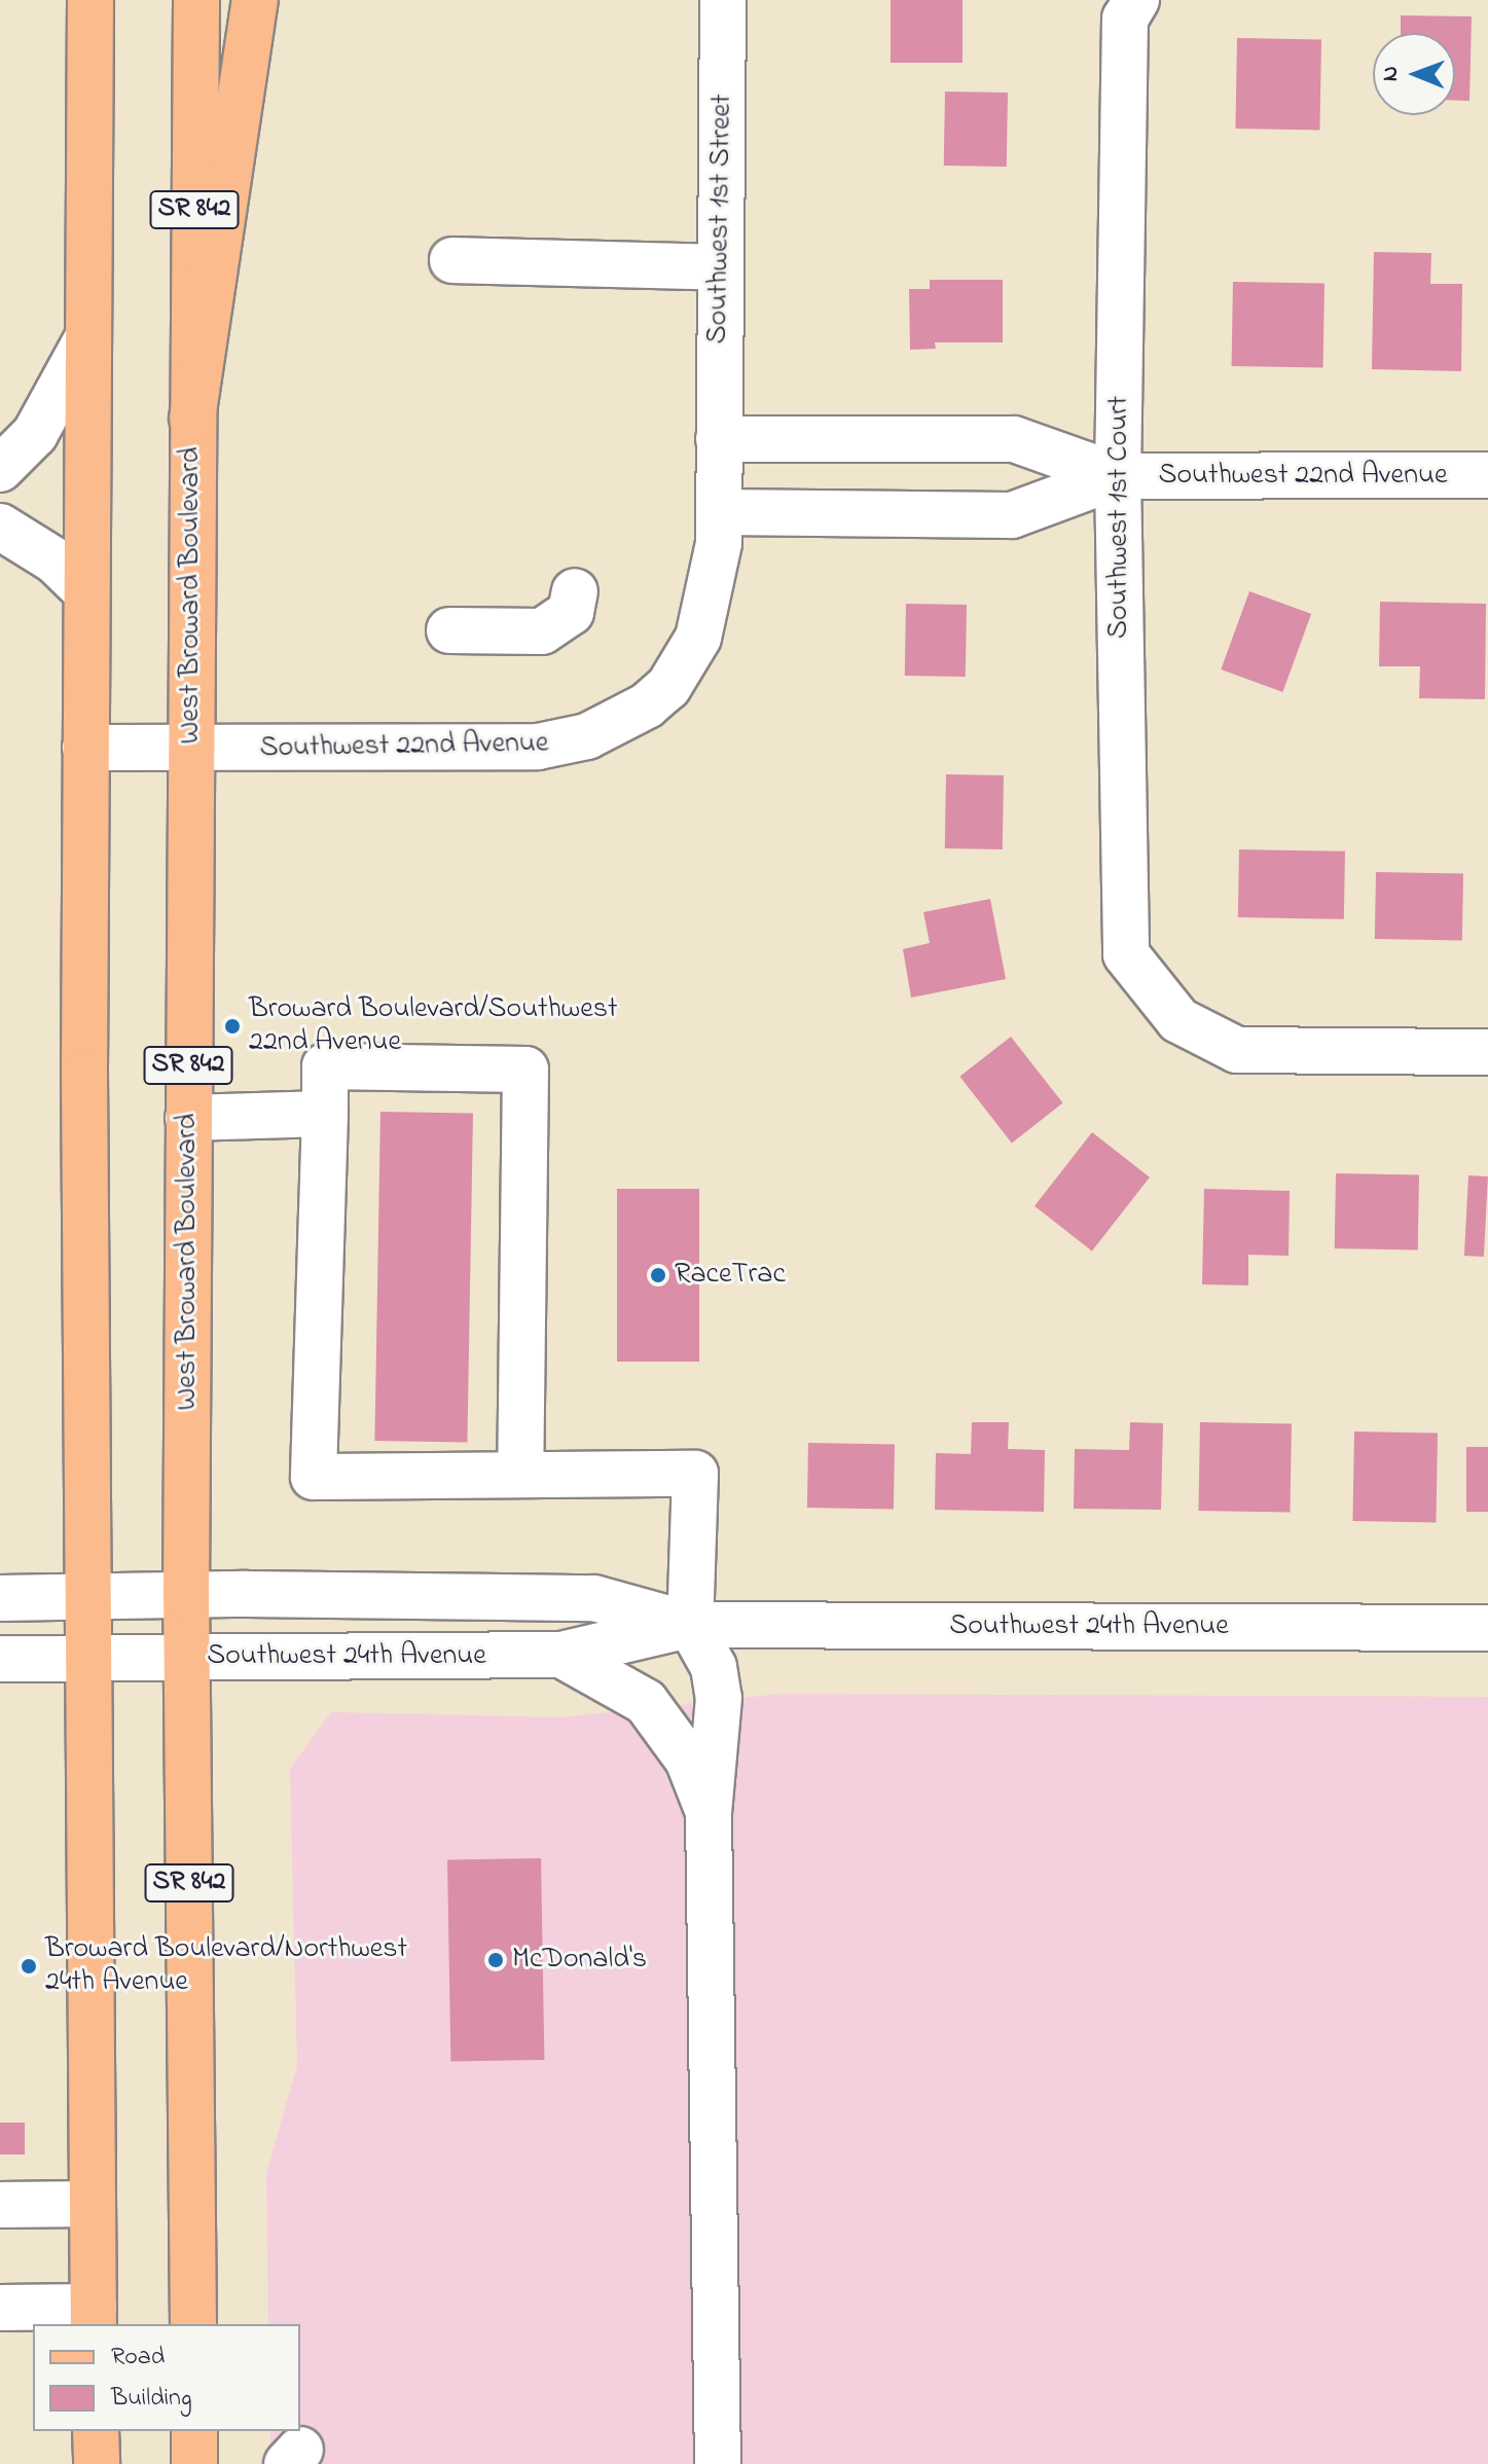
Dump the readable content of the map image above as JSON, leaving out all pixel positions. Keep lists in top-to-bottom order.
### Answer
{
  "streets": {
    "main road": ["SR 842", "West Broward Boulevard"],
    "street": [
      "Southwest 1st Street",
      "Southwest 22nd Avenue",
      "Southwest 1st Court",
      "Southwest 24th Avenue"
    ]
  },
  "crossings": [
    ["Southwest 1st Street", "Southwest 22nd Avenue"],
    ["Southwest 22nd Avenue", "Southwest 1st Court"],
    ["Southwest 22nd Avenue", "West Broward Boulevard"],
    ["West Broward Boulevard", "Southwest 24th Avenue"]
  ],
  "places": [
    "Broward Boulevard/Southwest 22nd Avenue",
    "RaceTrac",
    "McDonald's",
    "Broward Boulevard/Northwest 24th Avenue"
  ],
  "legend": ["Road", "Building"],
  "north": "left"
}
